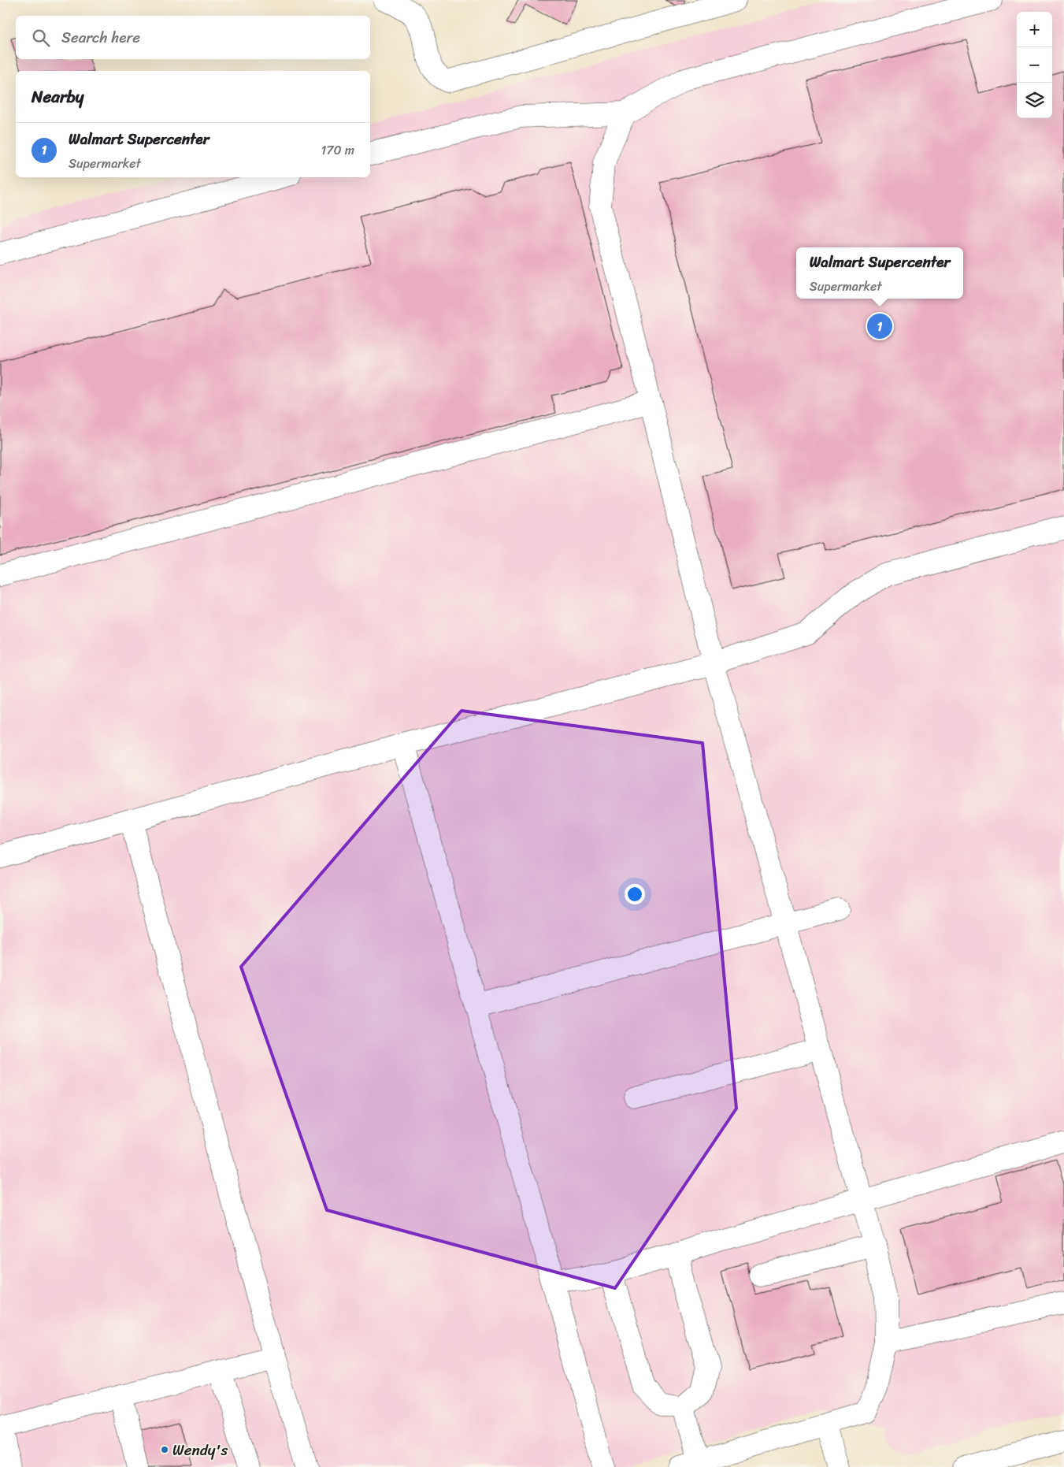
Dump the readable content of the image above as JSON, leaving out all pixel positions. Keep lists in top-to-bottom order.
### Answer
{
  "places": ["Wendy's"],
  "page": {
    "map_buttons": ["+", "−"],
    "search": "Search here",
    "heading": "Nearby",
    "list": [
      {
        "mark": "1",
        "name": "Walmart Supercenter",
        "note": "Supermarket",
        "value": "170 m"
      }
    ],
    "popup": ["Walmart Supercenter", "Supermarket"],
    "pins": "1"
  }
}
